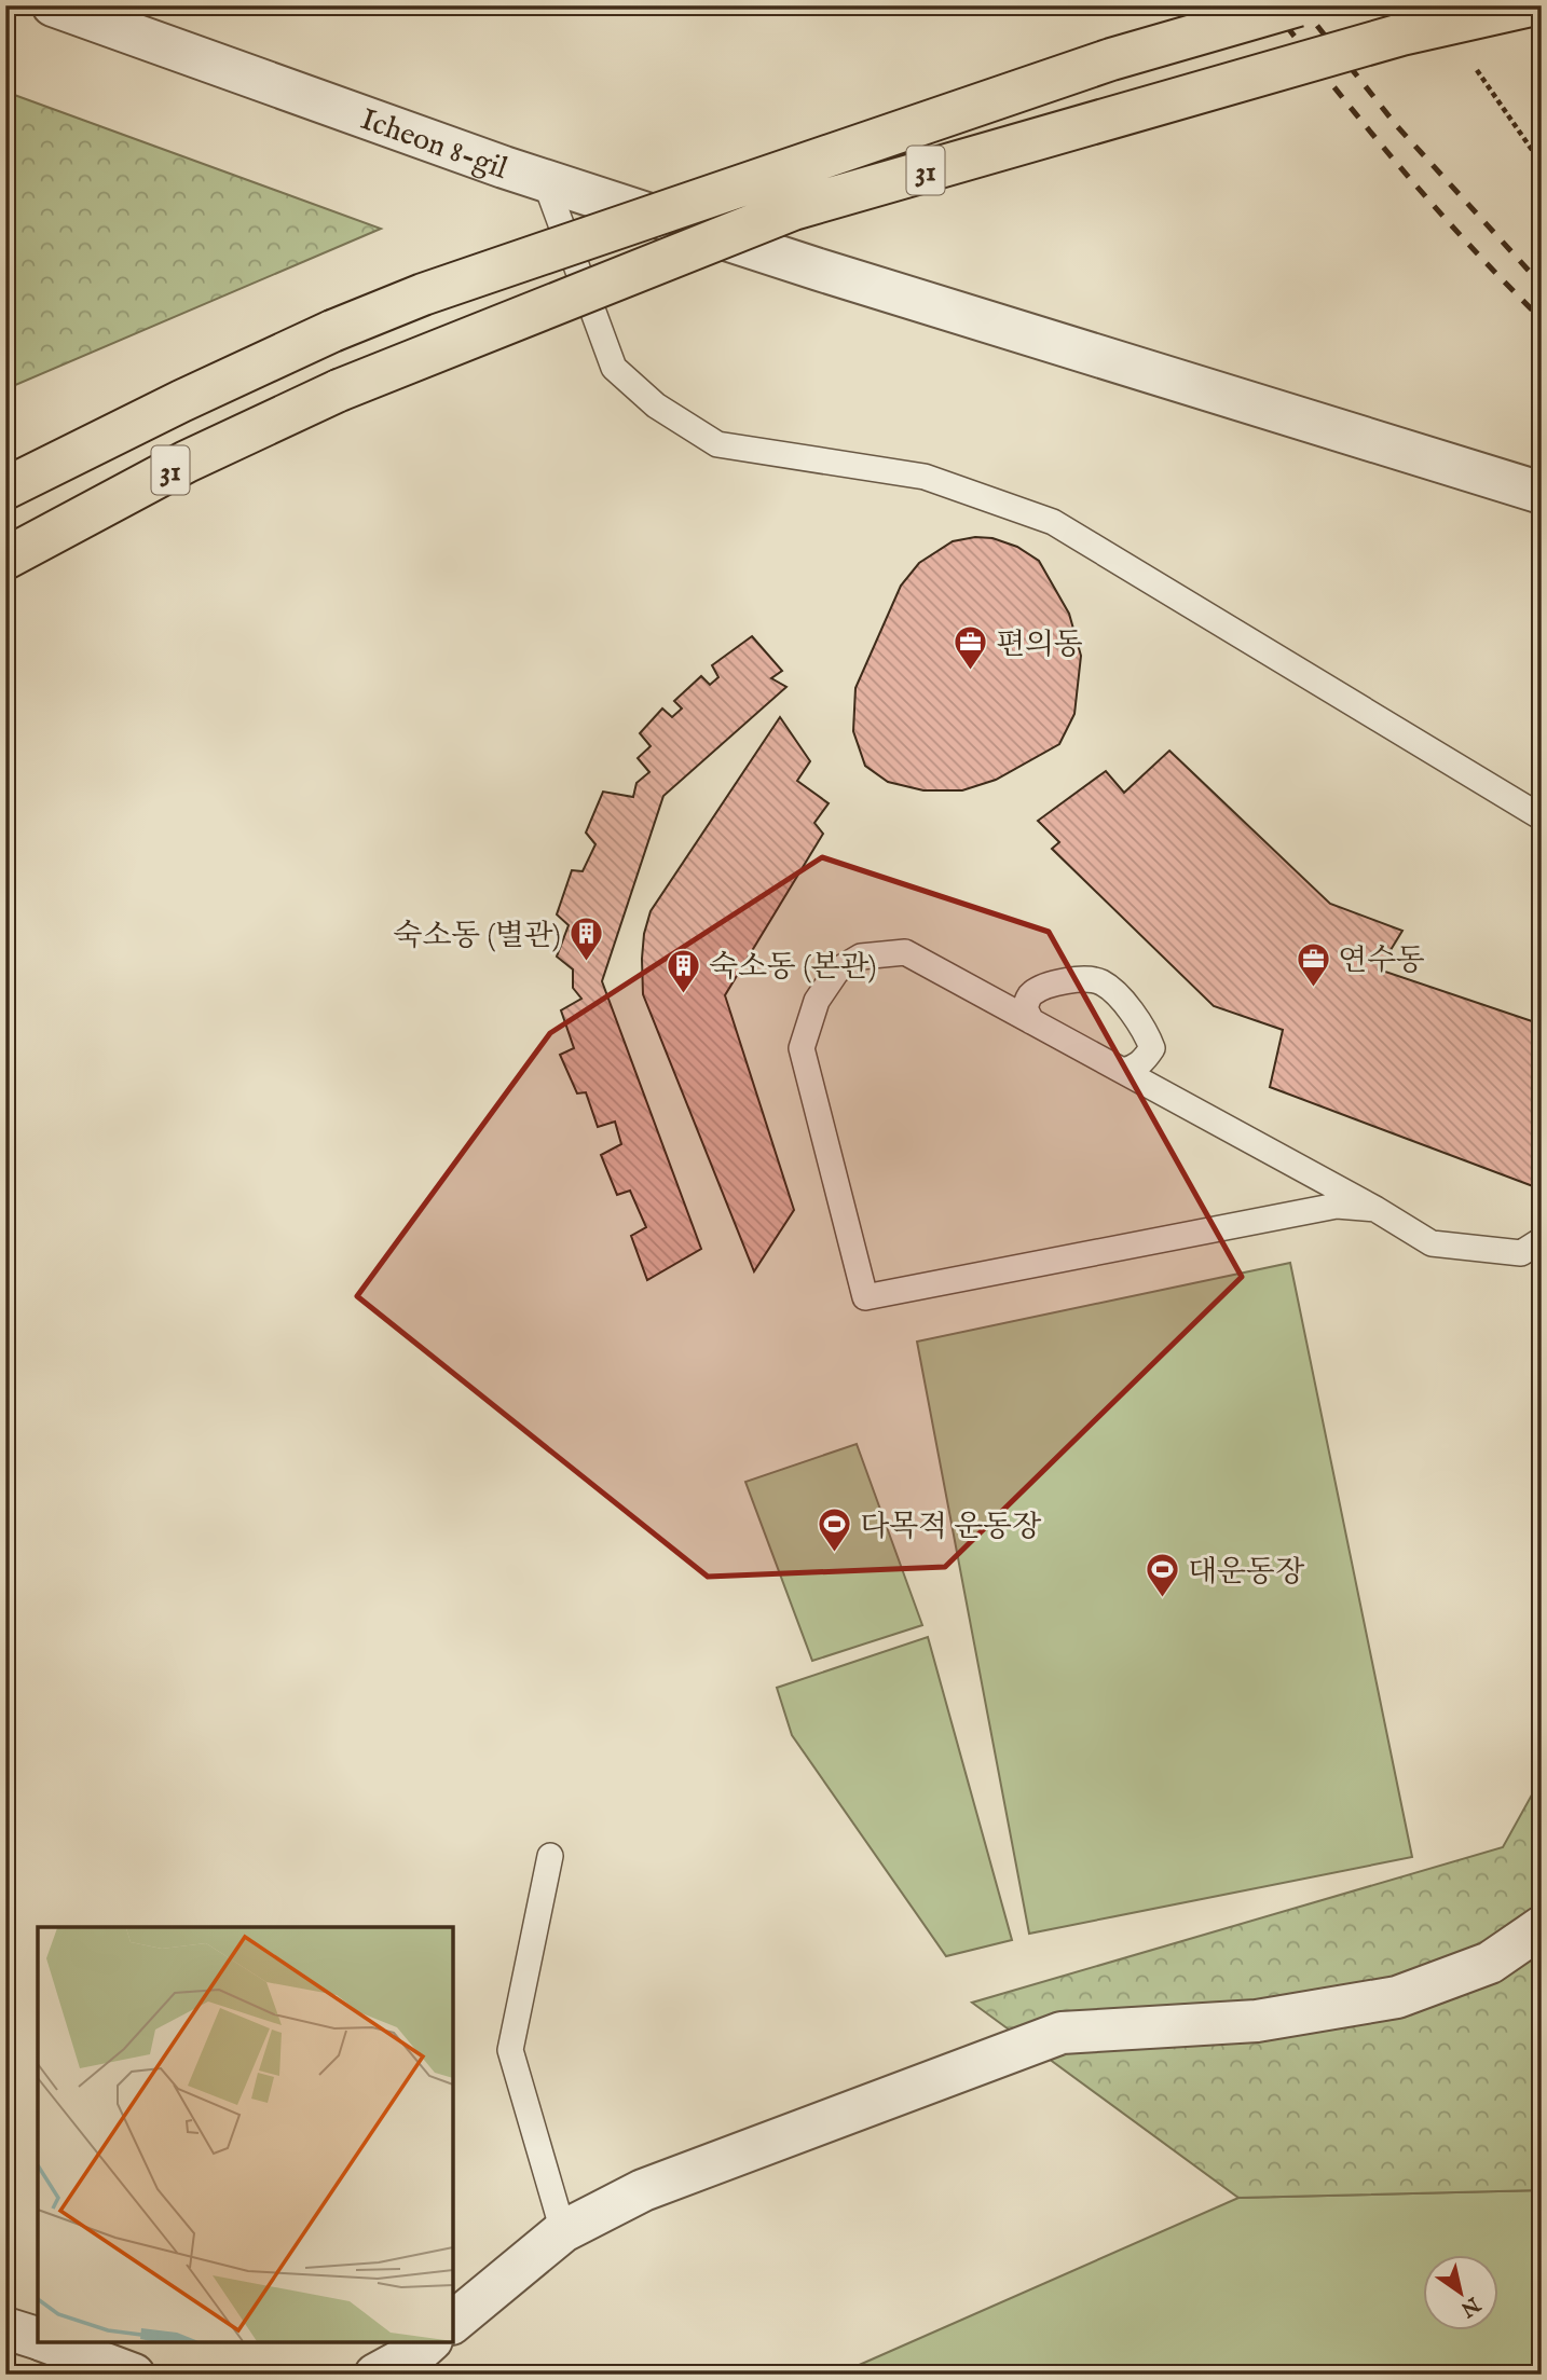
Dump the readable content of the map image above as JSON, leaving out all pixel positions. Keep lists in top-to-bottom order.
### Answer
{
  "streets": {
    "highway": ["31"],
    "street": ["Icheon 8-gil"]
  },
  "places": {
    "office": ["편의동", "연수동"],
    "building": ["숙소동 (별관)", "숙소동 (본관)"],
    "sports": ["다목적 운동장", "대운동장"]
  },
  "north": "bottom right"
}
